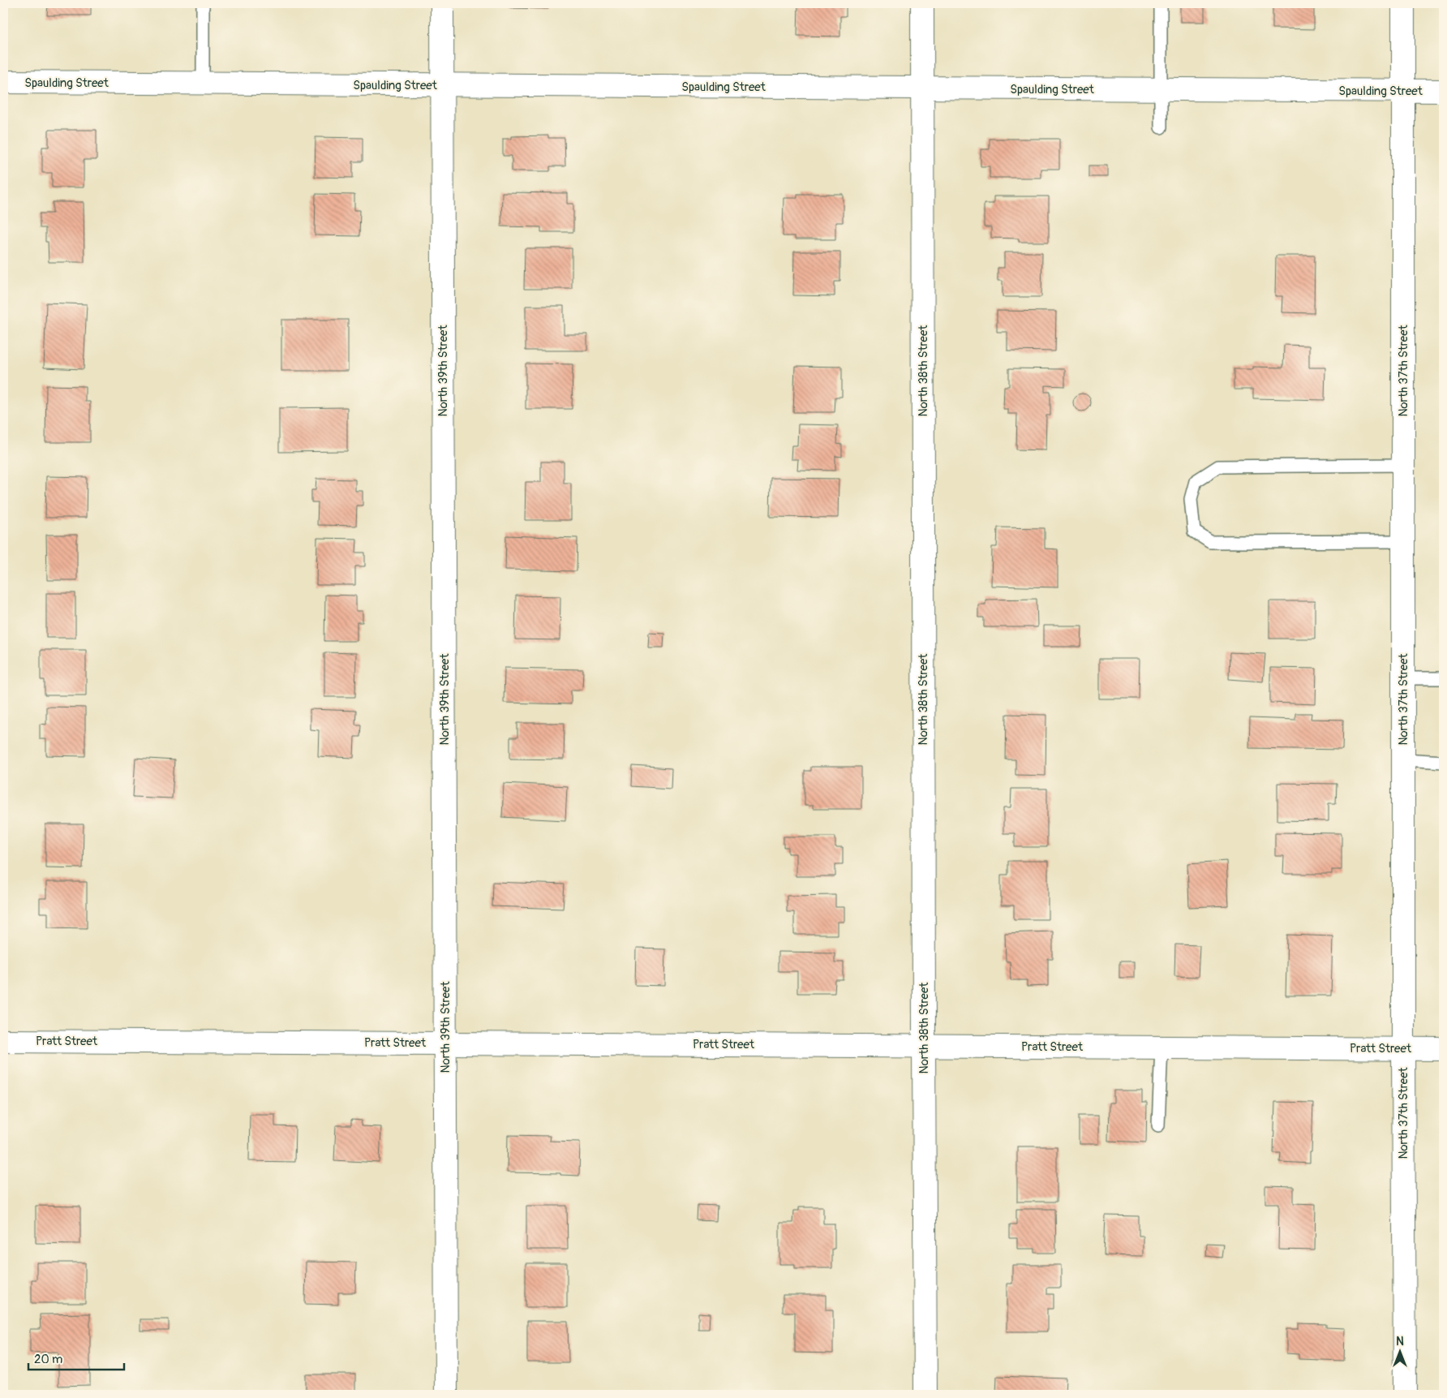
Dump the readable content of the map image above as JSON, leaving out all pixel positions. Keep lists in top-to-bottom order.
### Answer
{
  "streets": {
    "street": [
      "Spaulding Street",
      "North 39th Street",
      "North 38th Street",
      "North 37th Street",
      "Pratt Street"
    ]
  },
  "crossings": [
    ["Spaulding Street", "North 39th Street"],
    ["Spaulding Street", "North 38th Street"],
    ["Spaulding Street", "North 37th Street"],
    ["North 39th Street", "Pratt Street"],
    ["North 38th Street", "Pratt Street"],
    ["North 37th Street", "Pratt Street"]
  ],
  "scale_bar": "20 m",
  "north": "top"
}
